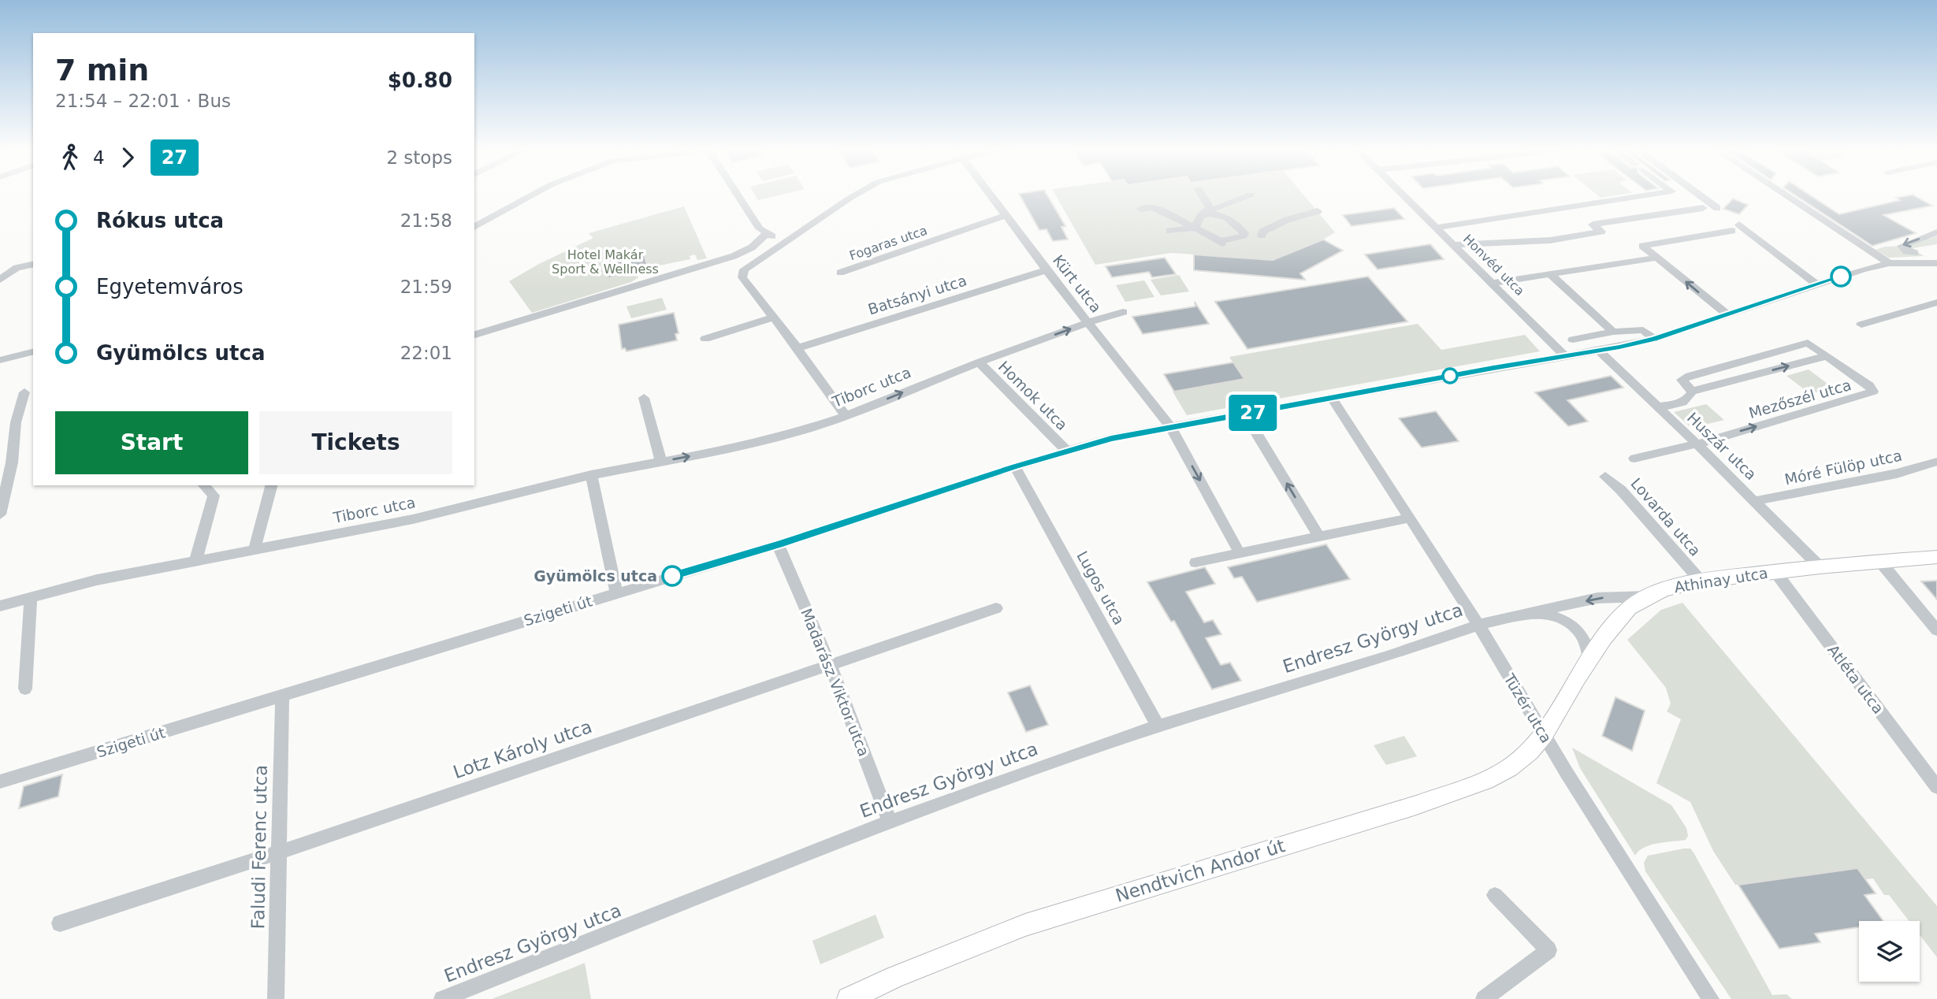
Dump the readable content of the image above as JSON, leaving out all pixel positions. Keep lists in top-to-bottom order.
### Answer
{
  "streets": {
    "main road": ["Athinay utca", "Nendtvich Andor út"],
    "street": [
      "Fogaras utca",
      "Honvéd utca",
      "Kürt utca",
      "Batsányi utca",
      "Tiborc utca",
      "Homok utca",
      "Mezőszél utca",
      "Huszár utca",
      "Móré Fülöp utca",
      "Lovarda utca",
      "Lugos utca",
      "Szigeti út",
      "Endresz György utca",
      "Atléta utca",
      "Madarász Viktor utca",
      "Tüzér utca",
      "Lotz Károly utca",
      "Faludi Ferenc utca"
    ]
  },
  "crossings": [
    ["Fogaras utca", "Kürt utca"],
    ["Honvéd utca", "Szigeti út"],
    ["Kürt utca", "Batsányi utca"],
    ["Kürt utca", "Tiborc utca"],
    ["Kürt utca", "Szigeti út"],
    ["Tiborc utca", "Homok utca"],
    ["Homok utca", "Szigeti út"],
    ["Mezőszél utca", "Huszár utca"],
    ["Huszár utca", "Móré Fülöp utca"],
    ["Huszár utca", "Athinay utca"],
    ["Huszár utca", "Szigeti út"],
    ["Lovarda utca", "Athinay utca"],
    ["Athinay utca", "Endresz György utca"],
    ["Athinay utca", "Atléta utca"],
    ["Athinay utca", "Tüzér utca"],
    ["Athinay utca", "Nendtvich Andor út"],
    ["Lugos utca", "Szigeti út"],
    ["Lugos utca", "Endresz György utca"],
    ["Szigeti út", "Madarász Viktor utca"],
    ["Szigeti út", "Tüzér utca"],
    ["Szigeti út", "Faludi Ferenc utca"],
    ["Endresz György utca", "Madarász Viktor utca"],
    ["Endresz György utca", "Tüzér utca"],
    ["Madarász Viktor utca", "Lotz Károly utca"],
    ["Tüzér utca", "Nendtvich Andor út"],
    ["Lotz Károly utca", "Faludi Ferenc utca"]
  ],
  "one_way": ["Tiborc utca"],
  "parks": ["Hotel Makár Sport & Wellness"],
  "places": ["Gyümölcs utca"],
  "lines": ["bus line 27"],
  "page": {
    "on_map": "27",
    "heading": ["7 min", "21:54 – 22:01 · Bus", "$0.80"],
    "legs": ["4", "27", "2 stops"],
    "list": [
      {
        "name": "Rókus utca",
        "value": "21:58"
      },
      {
        "name": "Egyetemváros",
        "value": "21:59"
      },
      {
        "name": "Gyümölcs utca",
        "value": "22:01"
      }
    ],
    "buttons": ["Start", "Tickets"]
  }
}
